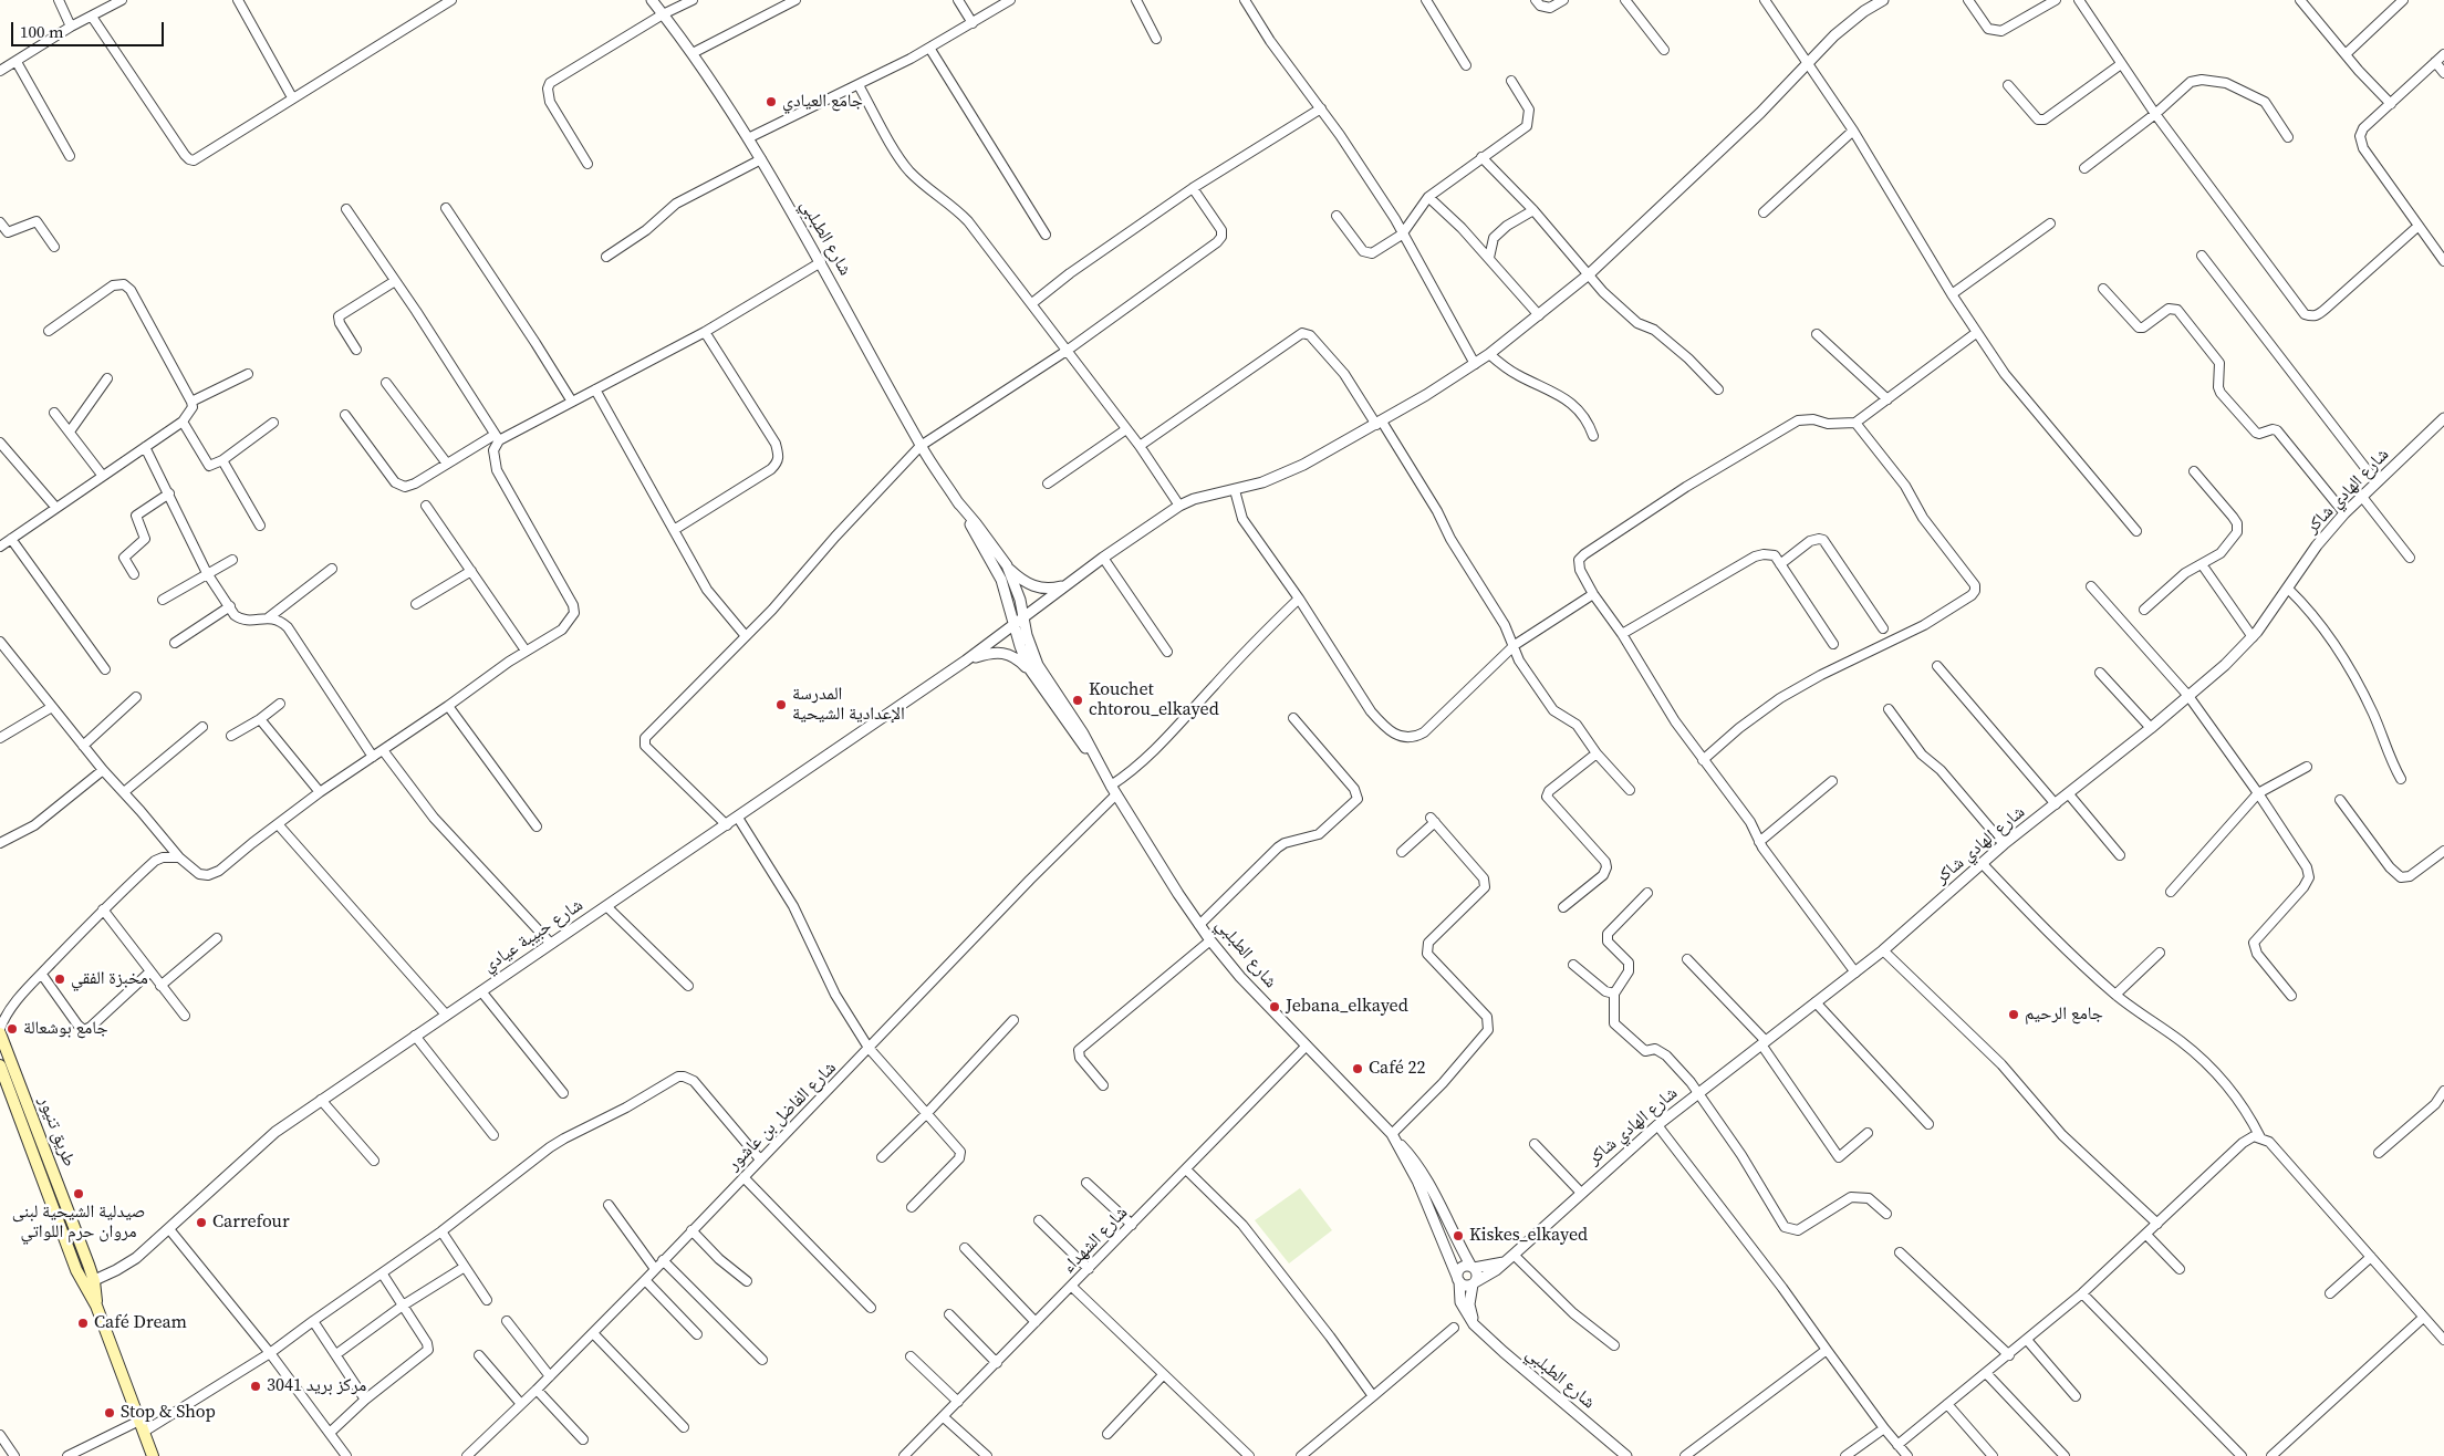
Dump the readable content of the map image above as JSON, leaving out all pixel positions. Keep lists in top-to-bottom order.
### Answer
{
  "streets": {
    "main road": ["طريق تنيور"],
    "street": [
      "شارع الطبلبي",
      "شارع الهادي شاكر",
      "شارع حبيبة عيادي",
      "شارع الفاضل بن عاشور",
      "شارع الشهداء"
    ]
  },
  "crossings": [
    ["شارع الطبلبي", "شارع الهادي شاكر"],
    ["شارع الطبلبي", "شارع حبيبة عيادي"],
    ["شارع الطبلبي", "شارع الفاضل بن عاشور"],
    ["شارع الطبلبي", "شارع الشهداء"],
    ["شارع حبيبة عيادي", "طريق تنيور"]
  ],
  "places": [
    "جامع العيادي",
    "Kouchet chtorou_elkayed",
    "المدرسة الإعدادية الشيحية",
    "مخبزة الفقي",
    "Jebana_elkayed",
    "جامع الرحيم",
    "جامع بوشعالة",
    "Café 22",
    "صيدلية الشيحية لبنى مروان حرم اللواتي",
    "Carrefour",
    "Kiskes_elkayed",
    "Café Dream",
    "مركز بريد 3041",
    "Stop & Shop"
  ],
  "scale_bar": "100 m"
}
